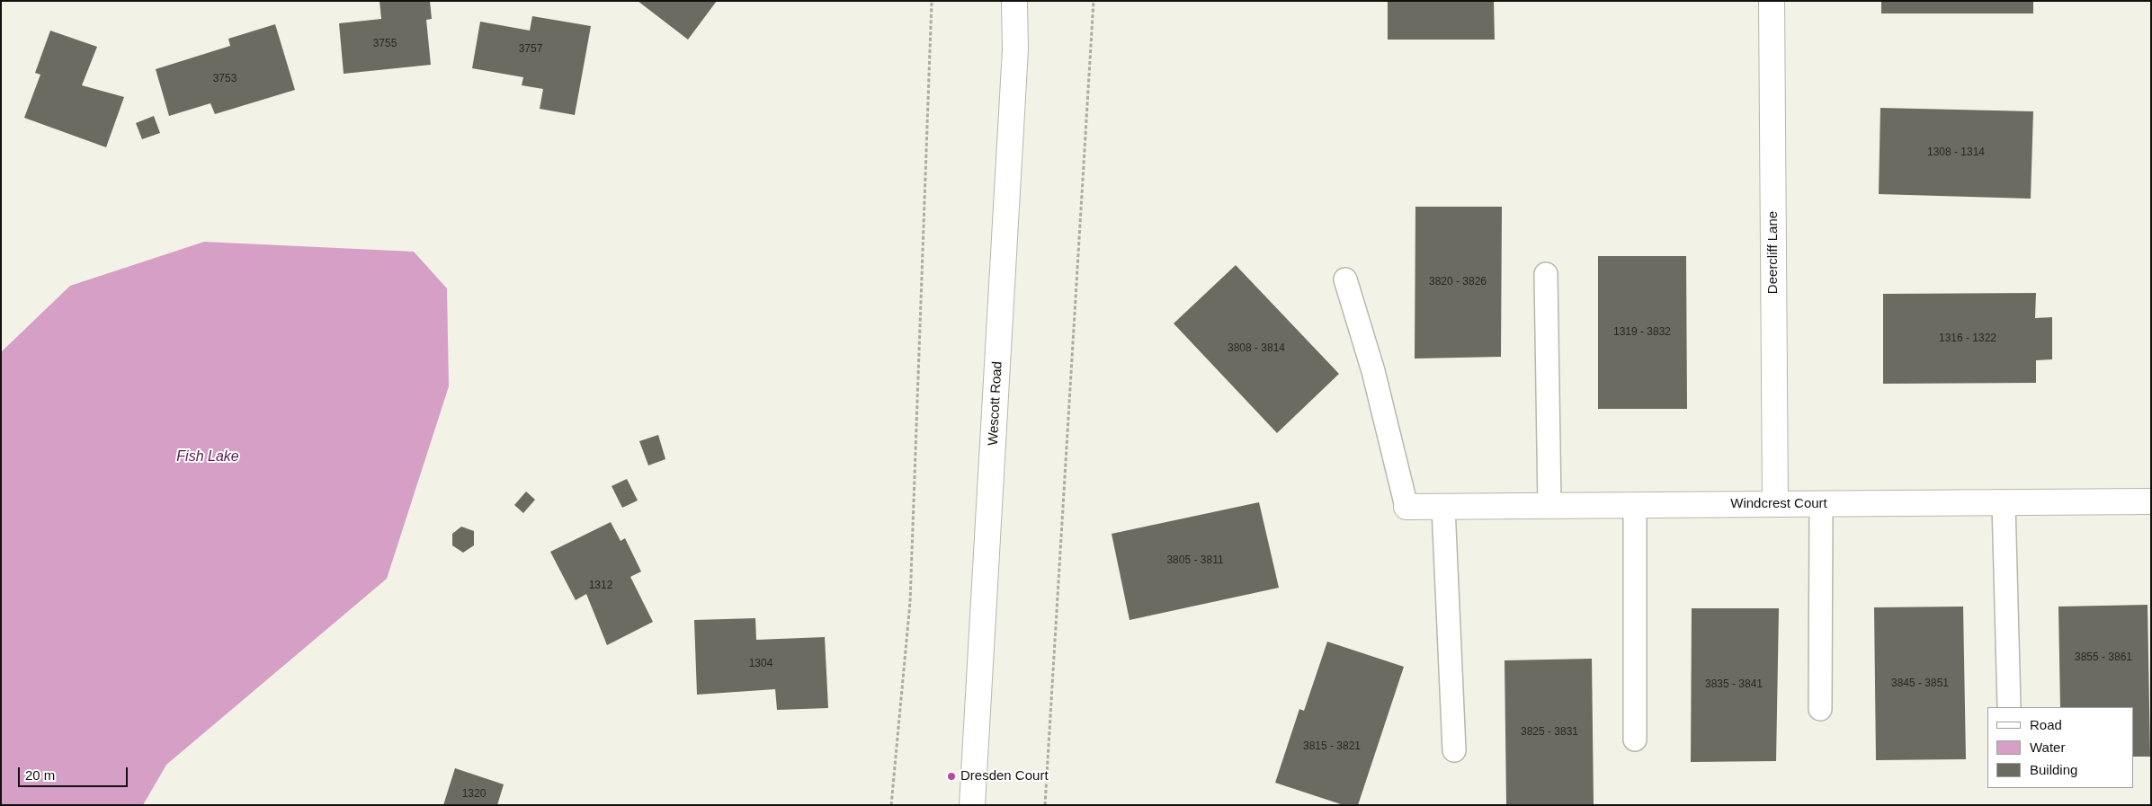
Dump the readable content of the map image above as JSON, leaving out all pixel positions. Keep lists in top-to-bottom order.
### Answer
{
  "streets": {
    "street": ["Deercliff Lane", "Wescott Road", "Windcrest Court"]
  },
  "crossings": [
    ["Deercliff Lane", "Windcrest Court"]
  ],
  "water": ["Fish Lake"],
  "places": ["Dresden Court"],
  "house_numbers": [
    "3755",
    "3757",
    "3753",
    "1308 - 1314",
    "3820 - 3826",
    "1319 - 3832",
    "1316 - 1322",
    "3808 - 3814",
    "3805 - 3811",
    "1312",
    "3855 - 3861",
    "1304",
    "3845 - 3851",
    "3835 - 3841",
    "3825 - 3831",
    "3815 - 3821",
    "1320"
  ],
  "legend": ["Road", "Water", "Building"],
  "scale_bar": "20 m"
}
